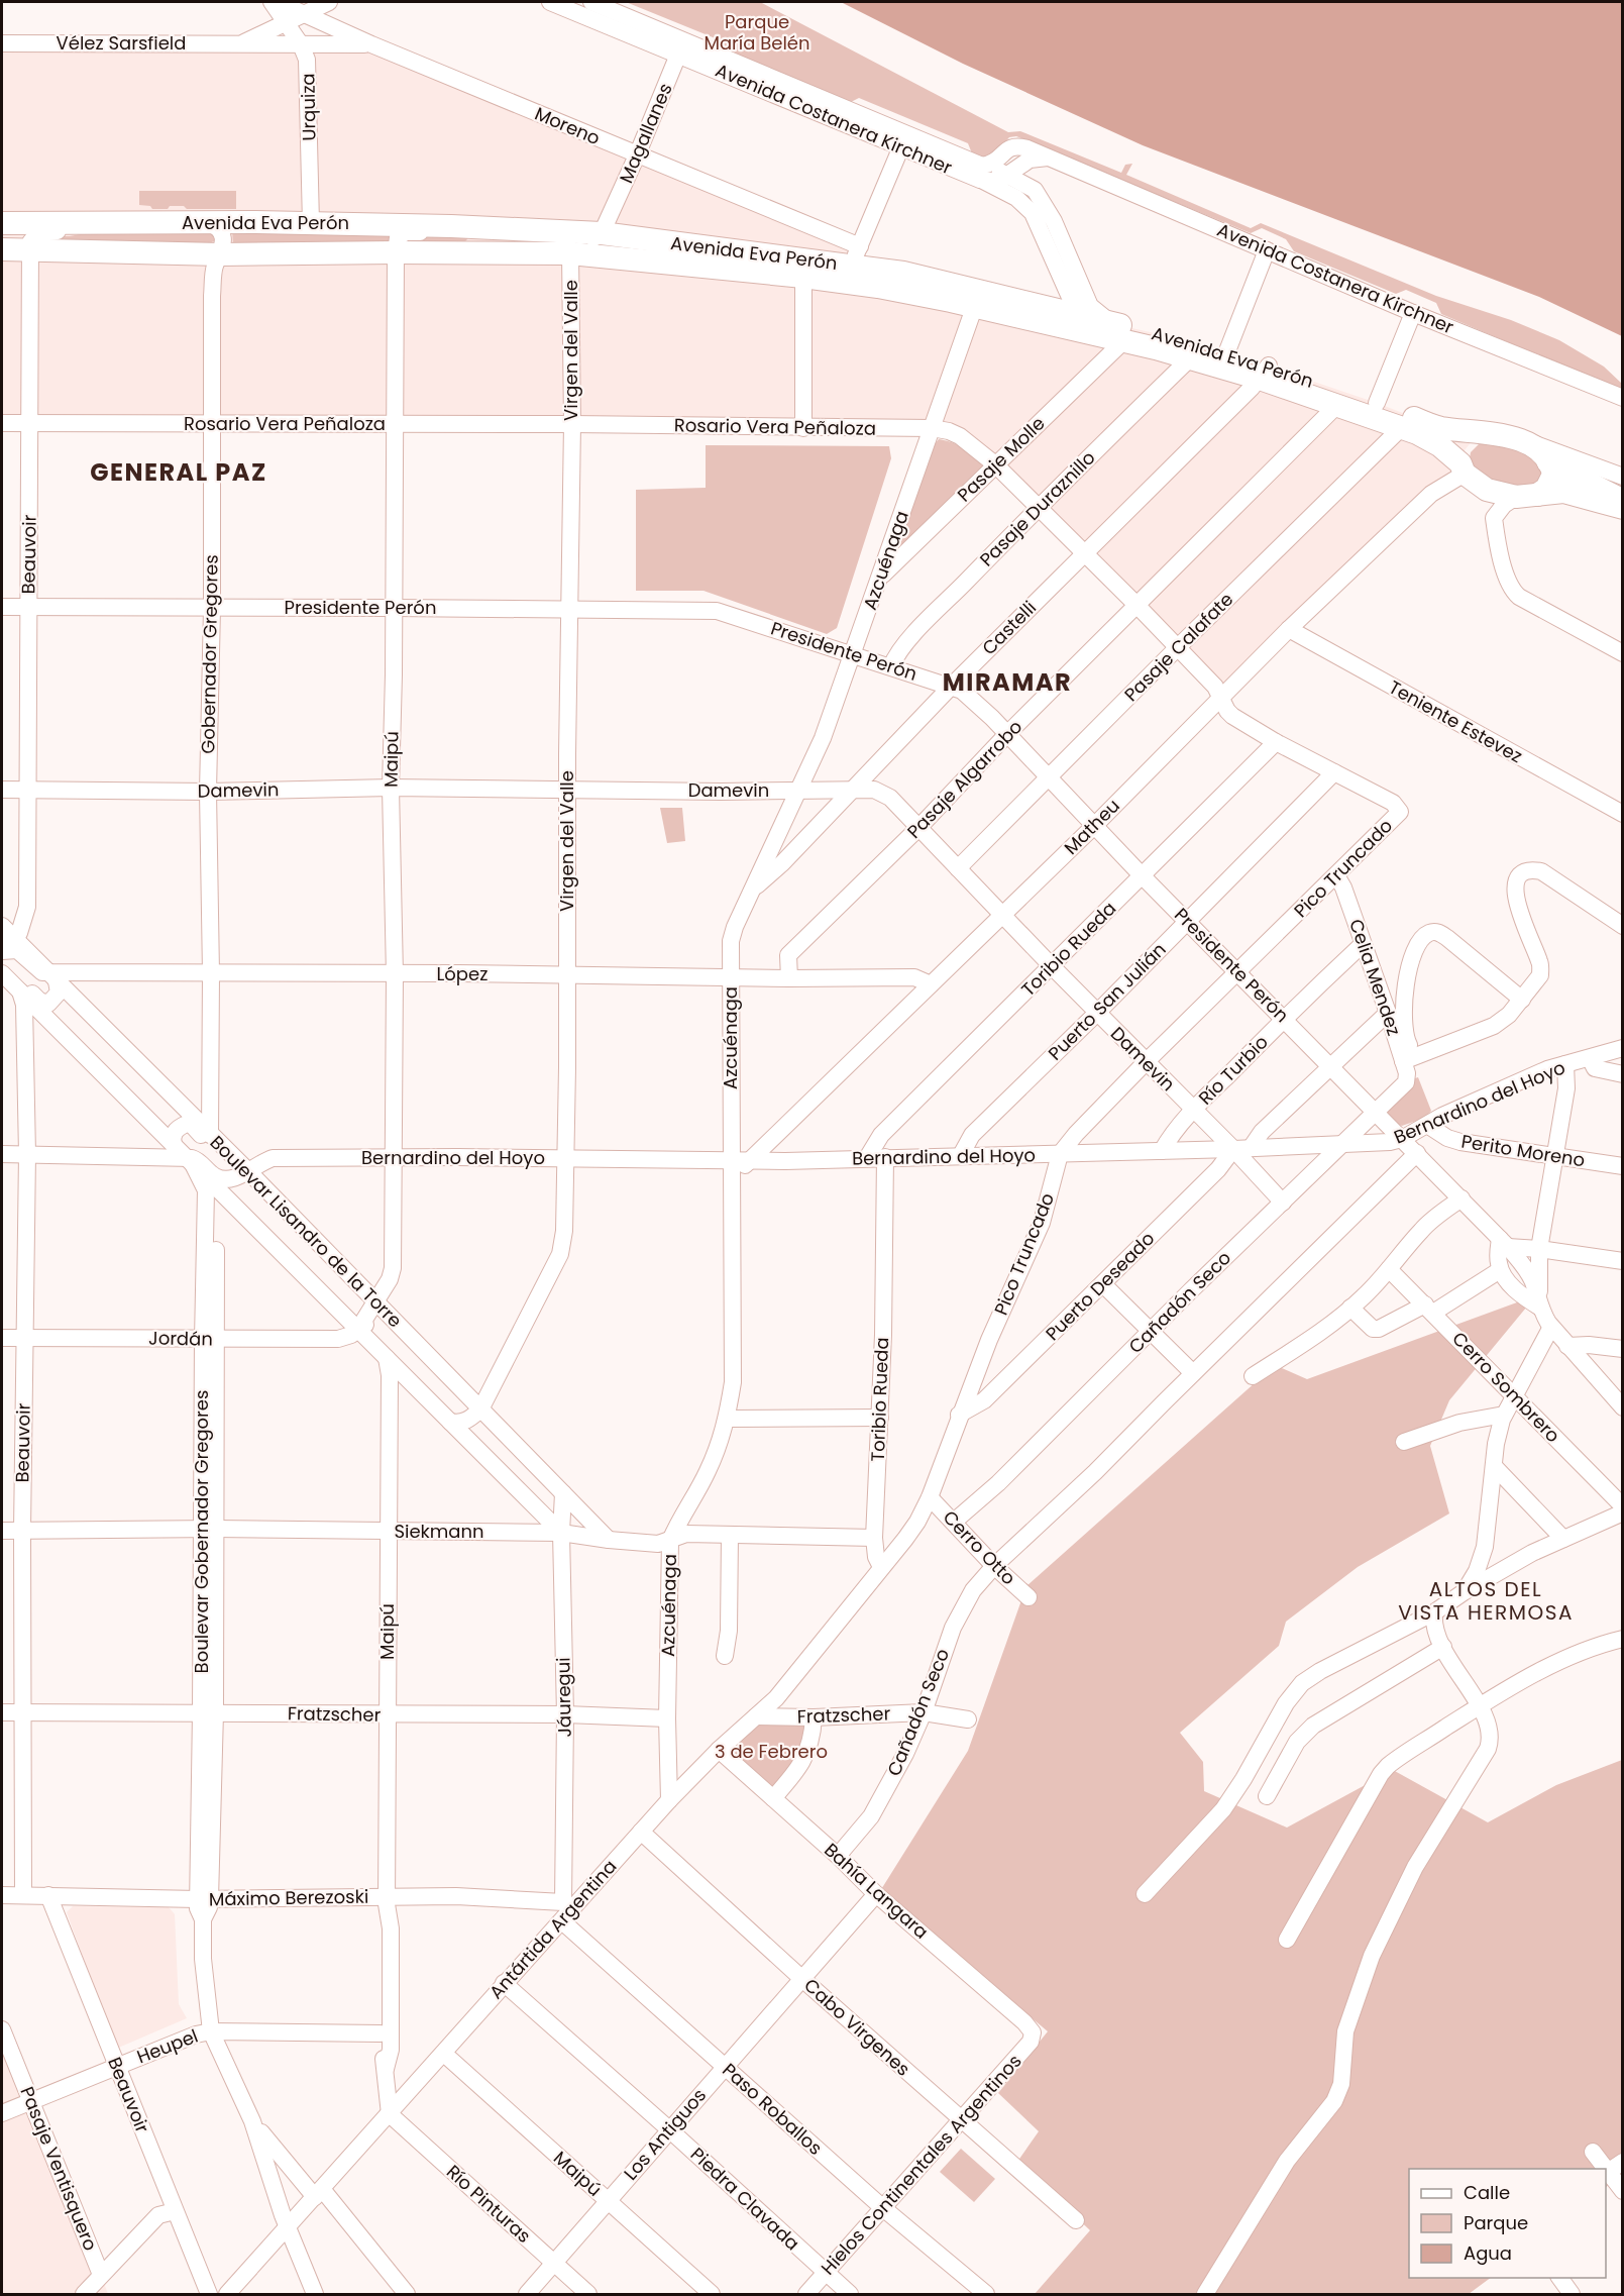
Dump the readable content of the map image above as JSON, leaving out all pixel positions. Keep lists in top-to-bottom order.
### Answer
{
  "streets": {
    "highway": ["Avenida Eva Perón"],
    "street": [
      "Vélez Sarsfield",
      "Urquiza",
      "Avenida Costanera Kirchner",
      "Moreno",
      "Magallanes",
      "Virgen del Valle",
      "Rosario Vera Peñaloza",
      "Pasaje Molle",
      "Pasaje Duraznillo",
      "Beauvoir",
      "Azcuénaga",
      "Presidente Perón",
      "Castelli",
      "Pasaje Calafate",
      "Gobernador Gregores",
      "Teniente Estevez",
      "Maipú",
      "Pasaje Algarrobo",
      "Damevin",
      "Matheu",
      "Pico Truncado",
      "Toribio Rueda",
      "López",
      "Celia Mendez",
      "Puerto San Julián",
      "Río Turbio",
      "Bernardino del Hoyo",
      "Perito Moreno",
      "Boulevar Lisandro de la Torre",
      "Puerto Deseado",
      "Cañadón Seco",
      "Jordán",
      "Cerro Sombrero",
      "Boulevar Gobernador Gregores",
      "Siekmann",
      "Cerro Otto",
      "Jáuregui",
      "Fratzscher",
      "Bahía Langara",
      "Máximo Berezoski",
      "Antártida Argentina",
      "Cabo Virgenes",
      "Heupel",
      "Paso Roballos",
      "Los Antiguos",
      "Hielos Continentales Argentinos",
      "Pasaje Ventisquero",
      "Piedra Clavada",
      "Río Pinturas"
    ]
  },
  "crossings": [
    ["Vélez Sarsfield", "Urquiza"],
    ["Vélez Sarsfield", "Moreno"],
    ["Urquiza", "Avenida Eva Perón"],
    ["Avenida Costanera Kirchner", "Magallanes"],
    ["Moreno", "Magallanes"],
    ["Moreno", "Avenida Eva Perón"],
    ["Magallanes", "Avenida Eva Perón"],
    ["Magallanes", "Virgen del Valle"],
    ["Avenida Eva Perón", "Virgen del Valle"],
    ["Avenida Eva Perón", "Pasaje Molle"],
    ["Avenida Eva Perón", "Pasaje Duraznillo"],
    ["Avenida Eva Perón", "Beauvoir"],
    ["Avenida Eva Perón", "Azcuénaga"],
    ["Avenida Eva Perón", "Castelli"],
    ["Avenida Eva Perón", "Pasaje Calafate"],
    ["Avenida Eva Perón", "Gobernador Gregores"],
    ["Avenida Eva Perón", "Maipú"],
    ["Avenida Eva Perón", "Pasaje Algarrobo"],
    ["Avenida Eva Perón", "Matheu"],
    ["Virgen del Valle", "Rosario Vera Peñaloza"],
    ["Virgen del Valle", "Presidente Perón"],
    ["Virgen del Valle", "Damevin"],
    ["Virgen del Valle", "López"],
    ["Virgen del Valle", "Bernardino del Hoyo"],
    ["Virgen del Valle", "Boulevar Lisandro de la Torre"],
    ["Rosario Vera Peñaloza", "Pasaje Molle"],
    ["Rosario Vera Peñaloza", "Pasaje Duraznillo"],
    ["Rosario Vera Peñaloza", "Beauvoir"],
    ["Rosario Vera Peñaloza", "Azcuénaga"],
    ["Rosario Vera Peñaloza", "Castelli"],
    ["Rosario Vera Peñaloza", "Pasaje Calafate"],
    ["Rosario Vera Peñaloza", "Gobernador Gregores"],
    ["Rosario Vera Peñaloza", "Maipú"],
    ["Rosario Vera Peñaloza", "Pasaje Algarrobo"],
    ["Rosario Vera Peñaloza", "Matheu"],
    ["Rosario Vera Peñaloza", "Pico Truncado"],
    ["Rosario Vera Peñaloza", "Toribio Rueda"],
    ["Rosario Vera Peñaloza", "Puerto San Julián"],
    ["Pasaje Molle", "Azcuénaga"],
    ["Pasaje Duraznillo", "Presidente Perón"],
    ["Beauvoir", "Presidente Perón"],
    ["Beauvoir", "Damevin"],
    ["Beauvoir", "Boulevar Lisandro de la Torre"],
    ["Beauvoir", "Jordán"],
    ["Beauvoir", "Siekmann"],
    ["Beauvoir", "Fratzscher"],
    ["Beauvoir", "Máximo Berezoski"],
    ["Beauvoir", "Heupel"],
    ["Azcuénaga", "Presidente Perón"],
    ["Azcuénaga", "Castelli"],
    ["Azcuénaga", "Damevin"],
    ["Azcuénaga", "Matheu"],
    ["Azcuénaga", "López"],
    ["Azcuénaga", "Bernardino del Hoyo"],
    ["Azcuénaga", "Siekmann"],
    ["Azcuénaga", "Fratzscher"],
    ["Azcuénaga", "Antártida Argentina"],
    ["Presidente Perón", "Castelli"],
    ["Presidente Perón", "Pasaje Calafate"],
    ["Presidente Perón", "Gobernador Gregores"],
    ["Presidente Perón", "Maipú"],
    ["Presidente Perón", "Pasaje Algarrobo"],
    ["Presidente Perón", "Matheu"],
    ["Presidente Perón", "Pico Truncado"],
    ["Presidente Perón", "Toribio Rueda"],
    ["Presidente Perón", "Puerto San Julián"],
    ["Presidente Perón", "Río Turbio"],
    ["Presidente Perón", "Bernardino del Hoyo"],
    ["Presidente Perón", "Cañadón Seco"],
    ["Castelli", "Damevin"],
    ["Pasaje Calafate", "Damevin"],
    ["Gobernador Gregores", "Damevin"],
    ["Gobernador Gregores", "López"],
    ["Gobernador Gregores", "Boulevar Lisandro de la Torre"],
    ["Teniente Estevez", "Matheu"],
    ["Maipú", "Damevin"],
    ["Maipú", "López"],
    ["Maipú", "Bernardino del Hoyo"],
    ["Maipú", "Boulevar Lisandro de la Torre"],
    ["Maipú", "Jordán"],
    ["Maipú", "Siekmann"],
    ["Maipú", "Fratzscher"],
    ["Maipú", "Máximo Berezoski"],
    ["Maipú", "Antártida Argentina"],
    ["Maipú", "Heupel"],
    ["Maipú", "Los Antiguos"],
    ["Maipú", "Río Pinturas"],
    ["Pasaje Algarrobo", "Damevin"],
    ["Pasaje Algarrobo", "López"],
    ["Damevin", "Matheu"],
    ["Damevin", "Pico Truncado"],
    ["Damevin", "Toribio Rueda"],
    ["Damevin", "Puerto San Julián"],
    ["Damevin", "Río Turbio"],
    ["Damevin", "Bernardino del Hoyo"],
    ["Damevin", "Puerto Deseado"],
    ["Damevin", "Cañadón Seco"],
    ["Matheu", "López"],
    ["Matheu", "Bernardino del Hoyo"],
    ["Pico Truncado", "Toribio Rueda"],
    ["Pico Truncado", "Celia Mendez"],
    ["Pico Truncado", "Bernardino del Hoyo"],
    ["Pico Truncado", "Puerto Deseado"],
    ["Pico Truncado", "Cerro Otto"],
    ["Pico Truncado", "Antártida Argentina"],
    ["Toribio Rueda", "Bernardino del Hoyo"],
    ["Toribio Rueda", "Siekmann"],
    ["Toribio Rueda", "Antártida Argentina"],
    ["López", "Boulevar Lisandro de la Torre"],
    ["Celia Mendez", "Río Turbio"],
    ["Celia Mendez", "Cañadón Seco"],
    ["Puerto San Julián", "Bernardino del Hoyo"],
    ["Río Turbio", "Bernardino del Hoyo"],
    ["Bernardino del Hoyo", "Perito Moreno"],
    ["Bernardino del Hoyo", "Boulevar Lisandro de la Torre"],
    ["Bernardino del Hoyo", "Puerto Deseado"],
    ["Bernardino del Hoyo", "Cañadón Seco"],
    ["Bernardino del Hoyo", "Boulevar Gobernador Gregores"],
    ["Boulevar Lisandro de la Torre", "Jordán"],
    ["Boulevar Lisandro de la Torre", "Boulevar Gobernador Gregores"],
    ["Boulevar Lisandro de la Torre", "Siekmann"],
    ["Boulevar Lisandro de la Torre", "Jáuregui"],
    ["Cañadón Seco", "Cerro Otto"],
    ["Cañadón Seco", "Fratzscher"],
    ["Cañadón Seco", "Bahía Langara"],
    ["Jordán", "Boulevar Gobernador Gregores"],
    ["Boulevar Gobernador Gregores", "Siekmann"],
    ["Boulevar Gobernador Gregores", "Fratzscher"],
    ["Boulevar Gobernador Gregores", "Máximo Berezoski"],
    ["Siekmann", "Jáuregui"],
    ["Jáuregui", "Fratzscher"],
    ["Jáuregui", "Máximo Berezoski"],
    ["Jáuregui", "Antártida Argentina"],
    ["Jáuregui", "Paso Roballos"],
    ["Fratzscher", "Antártida Argentina"],
    ["Bahía Langara", "Antártida Argentina"],
    ["Bahía Langara", "Los Antiguos"],
    ["Bahía Langara", "Hielos Continentales Argentinos"],
    ["Máximo Berezoski", "Antártida Argentina"],
    ["Máximo Berezoski", "Paso Roballos"],
    ["Antártida Argentina", "Cabo Virgenes"],
    ["Antártida Argentina", "Paso Roballos"],
    ["Antártida Argentina", "Piedra Clavada"],
    ["Antártida Argentina", "Río Pinturas"],
    ["Cabo Virgenes", "Los Antiguos"],
    ["Cabo Virgenes", "Hielos Continentales Argentinos"],
    ["Heupel", "Pasaje Ventisquero"],
    ["Paso Roballos", "Los Antiguos"],
    ["Paso Roballos", "Hielos Continentales Argentinos"],
    ["Los Antiguos", "Piedra Clavada"],
    ["Los Antiguos", "Río Pinturas"],
    ["Hielos Continentales Argentinos", "Piedra Clavada"]
  ],
  "districts": ["GENERAL PAZ", "MIRAMAR", "ALTOS DEL VISTA HERMOSA"],
  "parks": ["Parque María Belén", "3 de Febrero"],
  "legend": ["Calle", "Parque", "Agua"]
}
